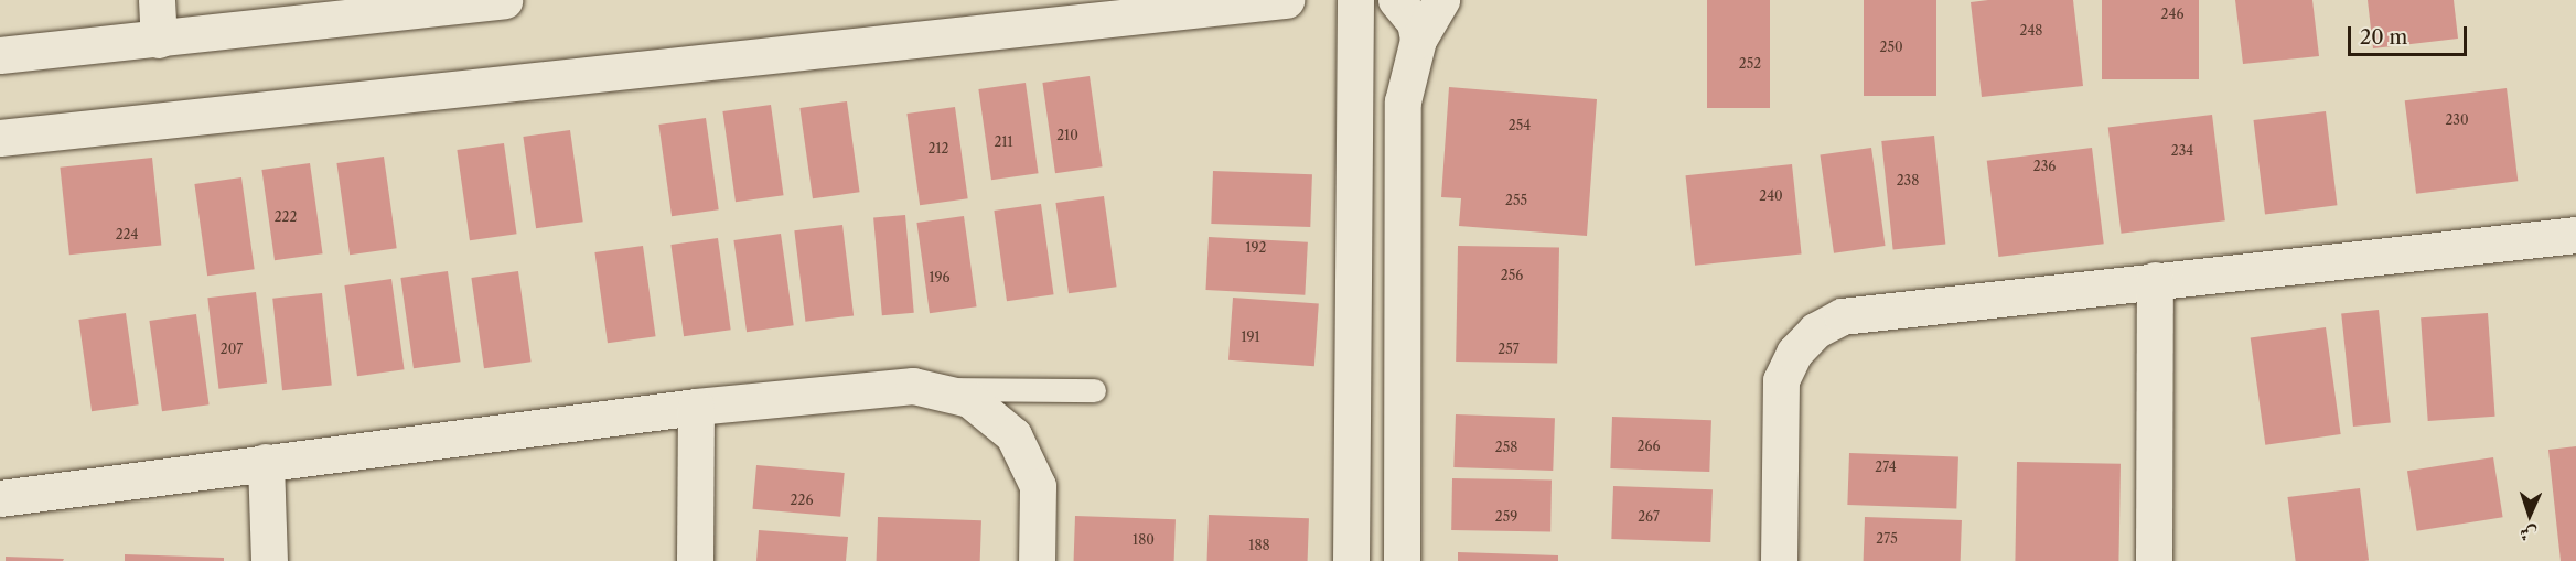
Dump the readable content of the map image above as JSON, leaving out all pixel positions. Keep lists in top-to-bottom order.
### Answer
{
  "house_numbers": [
    "246",
    "248",
    "250",
    "252",
    "230",
    "254",
    "210",
    "211",
    "212",
    "234",
    "236",
    "238",
    "240",
    "255",
    "222",
    "224",
    "192",
    "256",
    "196",
    "191",
    "207",
    "257",
    "266",
    "258",
    "274",
    "226",
    "259",
    "267",
    "275",
    "180",
    "188"
  ],
  "scale_bar": "20 m",
  "north": "bottom"
}
